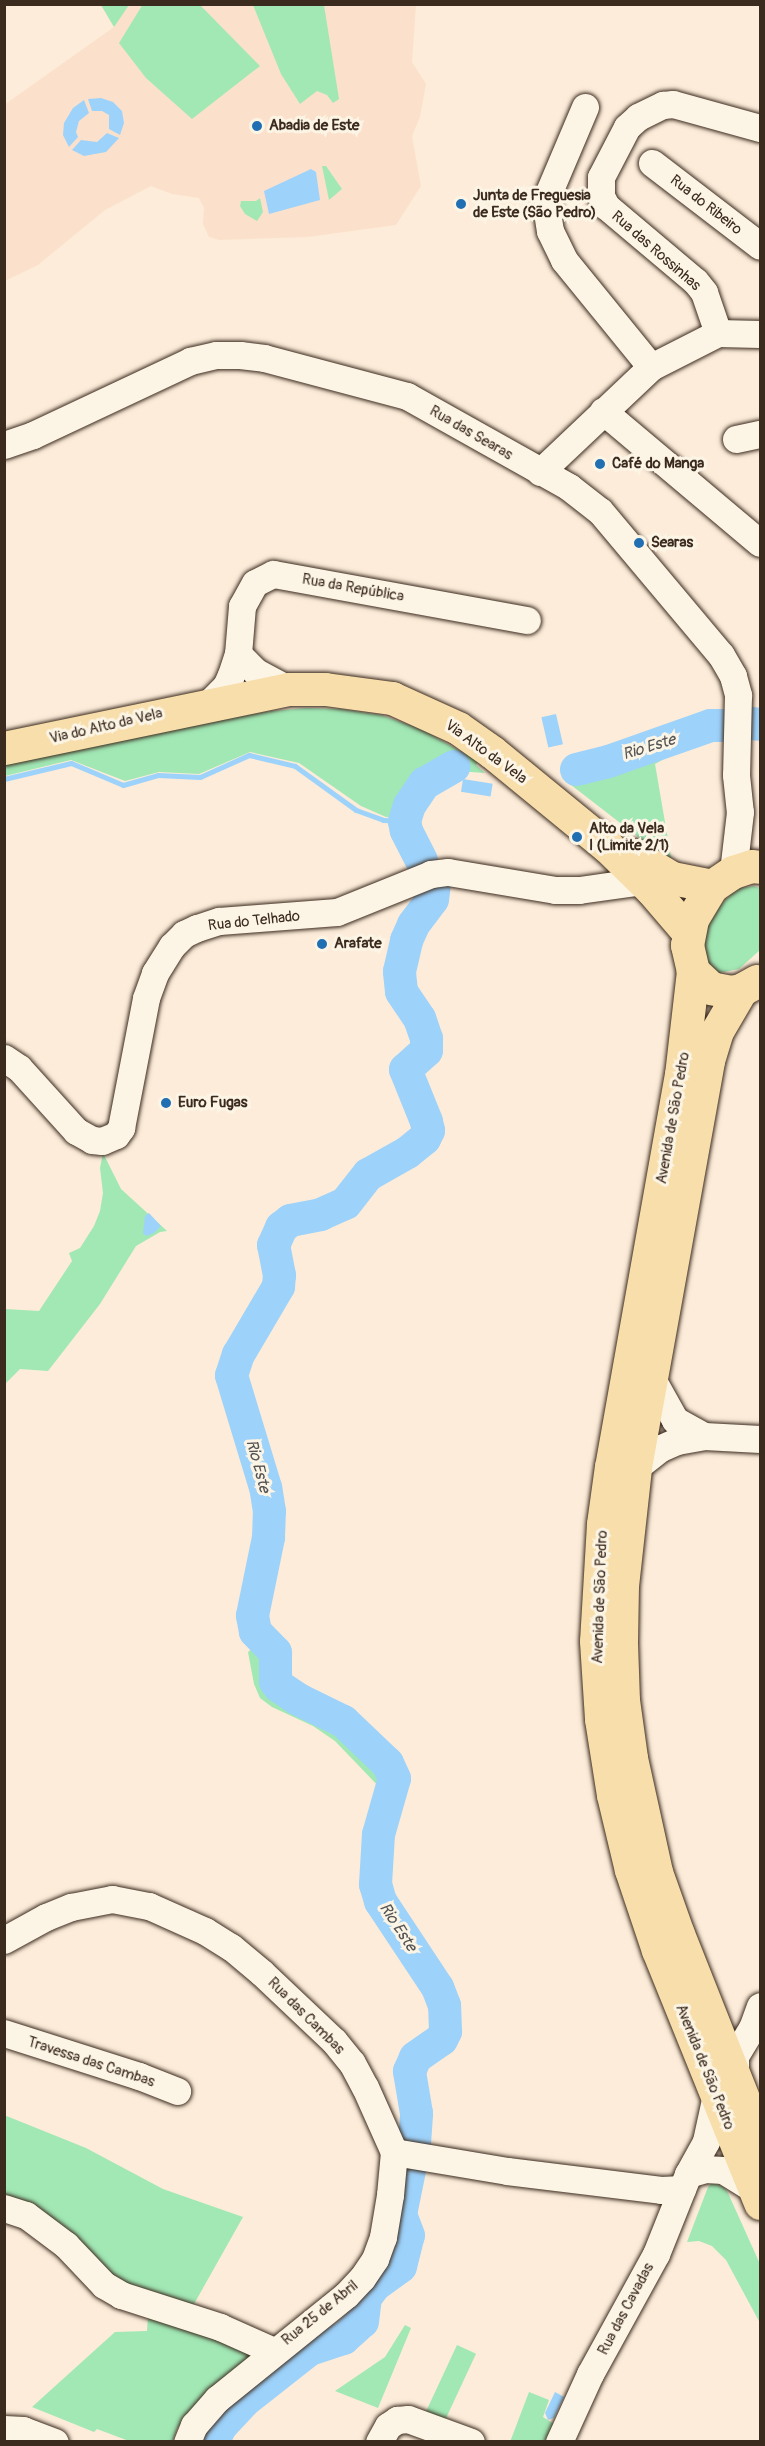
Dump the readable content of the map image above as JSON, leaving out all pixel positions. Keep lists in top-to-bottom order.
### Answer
{
  "streets": {
    "main road": ["Via do Alto da Vela", "Via Alto da Vela", "Avenida de São Pedro"],
    "street": [
      "Rua do Ribeiro",
      "Rua das Rossinhas",
      "Rua das Searas",
      "Rua da República",
      "Rua do Telhado",
      "Rua das Cambas",
      "Travessa das Cambas",
      "Rua das Cavadas",
      "Rua 25 de Abril"
    ]
  },
  "crossings": [
    ["Rua das Searas", "Avenida de São Pedro"],
    ["Rua da República", "Via Alto da Vela"],
    ["Via do Alto da Vela", "Via Alto da Vela"],
    ["Via Alto da Vela", "Rua do Telhado"],
    ["Via Alto da Vela", "Avenida de São Pedro"],
    ["Avenida de São Pedro", "Rua das Cavadas"],
    ["Rua das Cambas", "Rua 25 de Abril"]
  ],
  "water": ["Rio Este"],
  "places": [
    "Abadia de Este",
    "Junta de Freguesia de Este (São Pedro)",
    "Café do Manga",
    "Searas",
    "Alto da Vela I (Limite 2/1)",
    "Arafate",
    "Euro Fugas"
  ]
}
